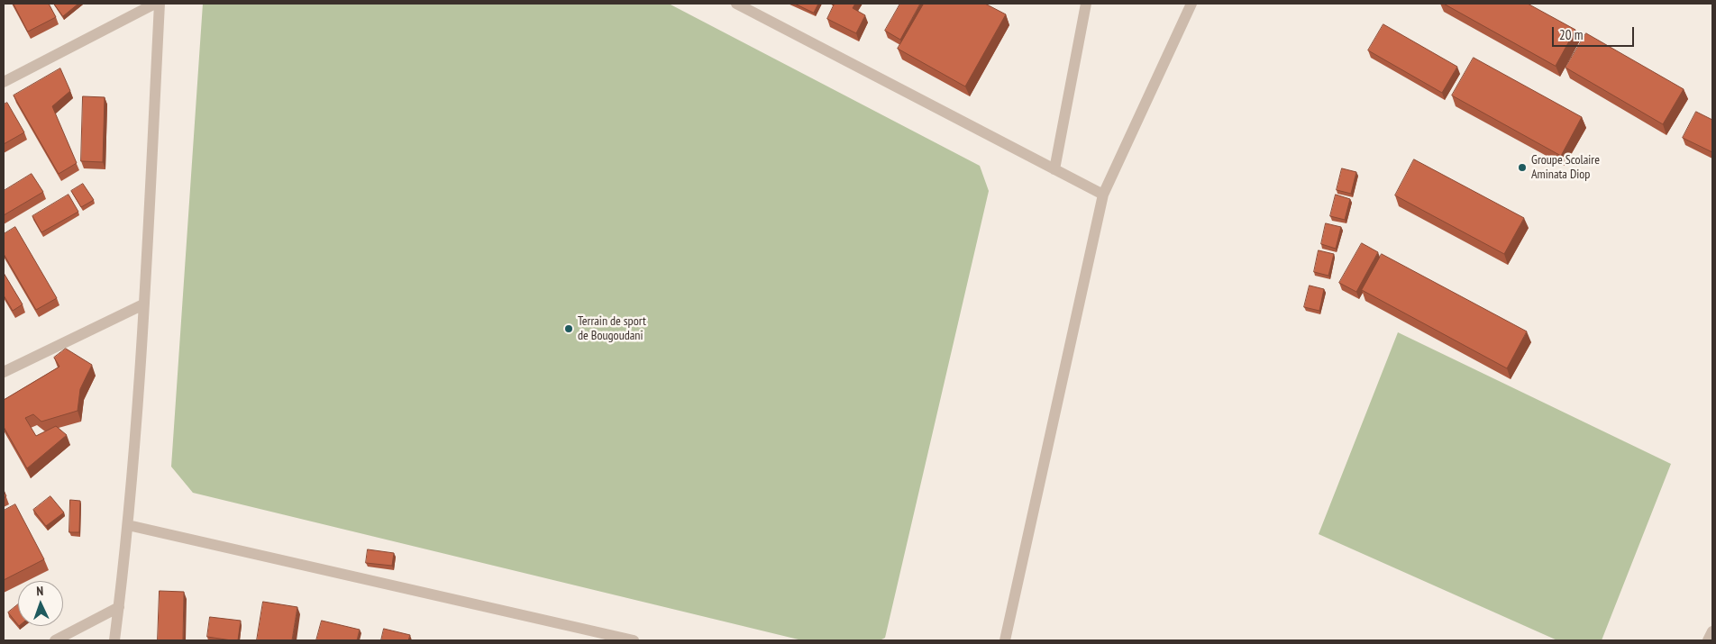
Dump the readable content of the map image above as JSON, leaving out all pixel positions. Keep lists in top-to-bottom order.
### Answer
{
  "places": ["Groupe Scolaire Aminata Diop", "Terrain de sport de Bougoudani"],
  "scale_bar": "20 m",
  "north": "top"
}
